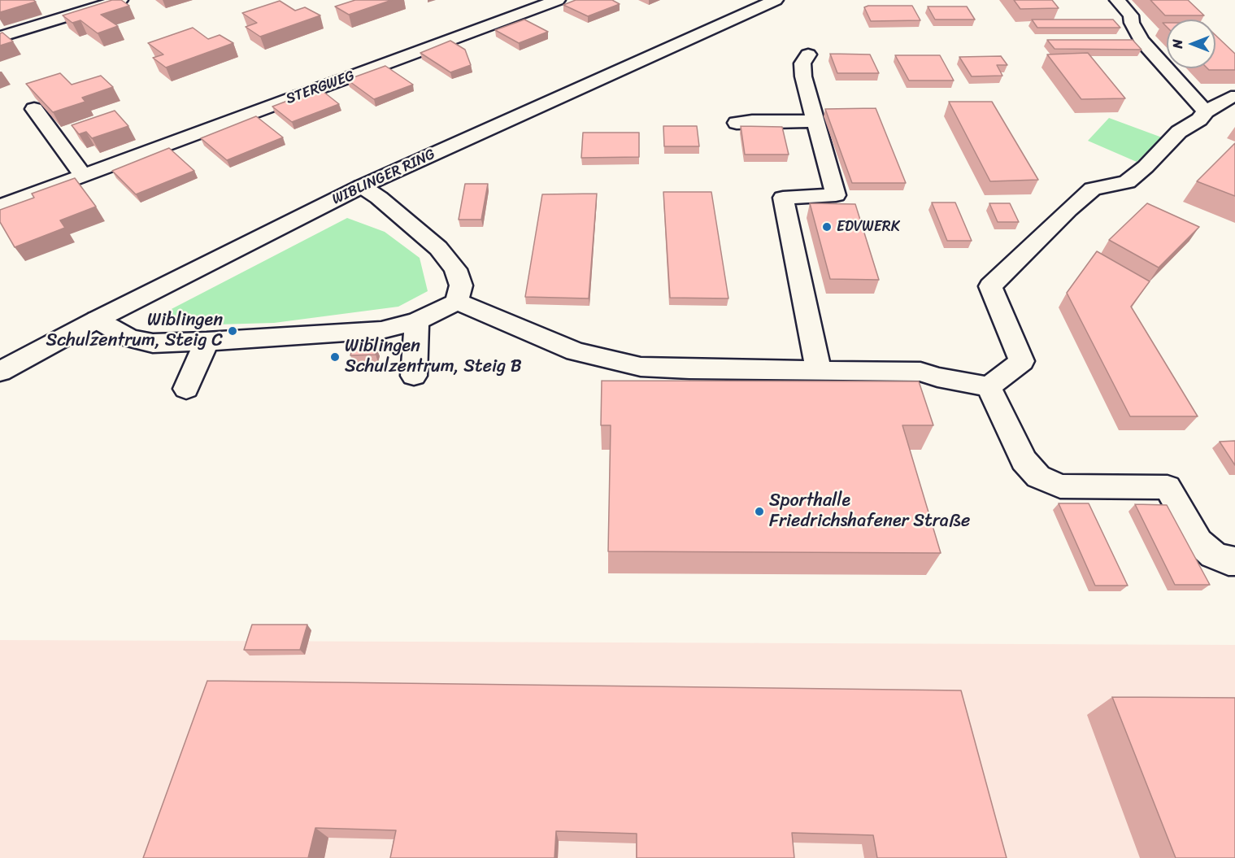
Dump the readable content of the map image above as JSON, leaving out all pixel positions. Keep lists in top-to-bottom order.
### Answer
{
  "streets": {
    "street": ["STERGWEG", "WIBLINGER RING"]
  },
  "places": [
    "EDVWERK",
    "Wiblingen Schulzentrum, Steig C",
    "Wiblingen Schulzentrum, Steig B",
    "Sporthalle Friedrichshafener Straße"
  ],
  "north": "left"
}
